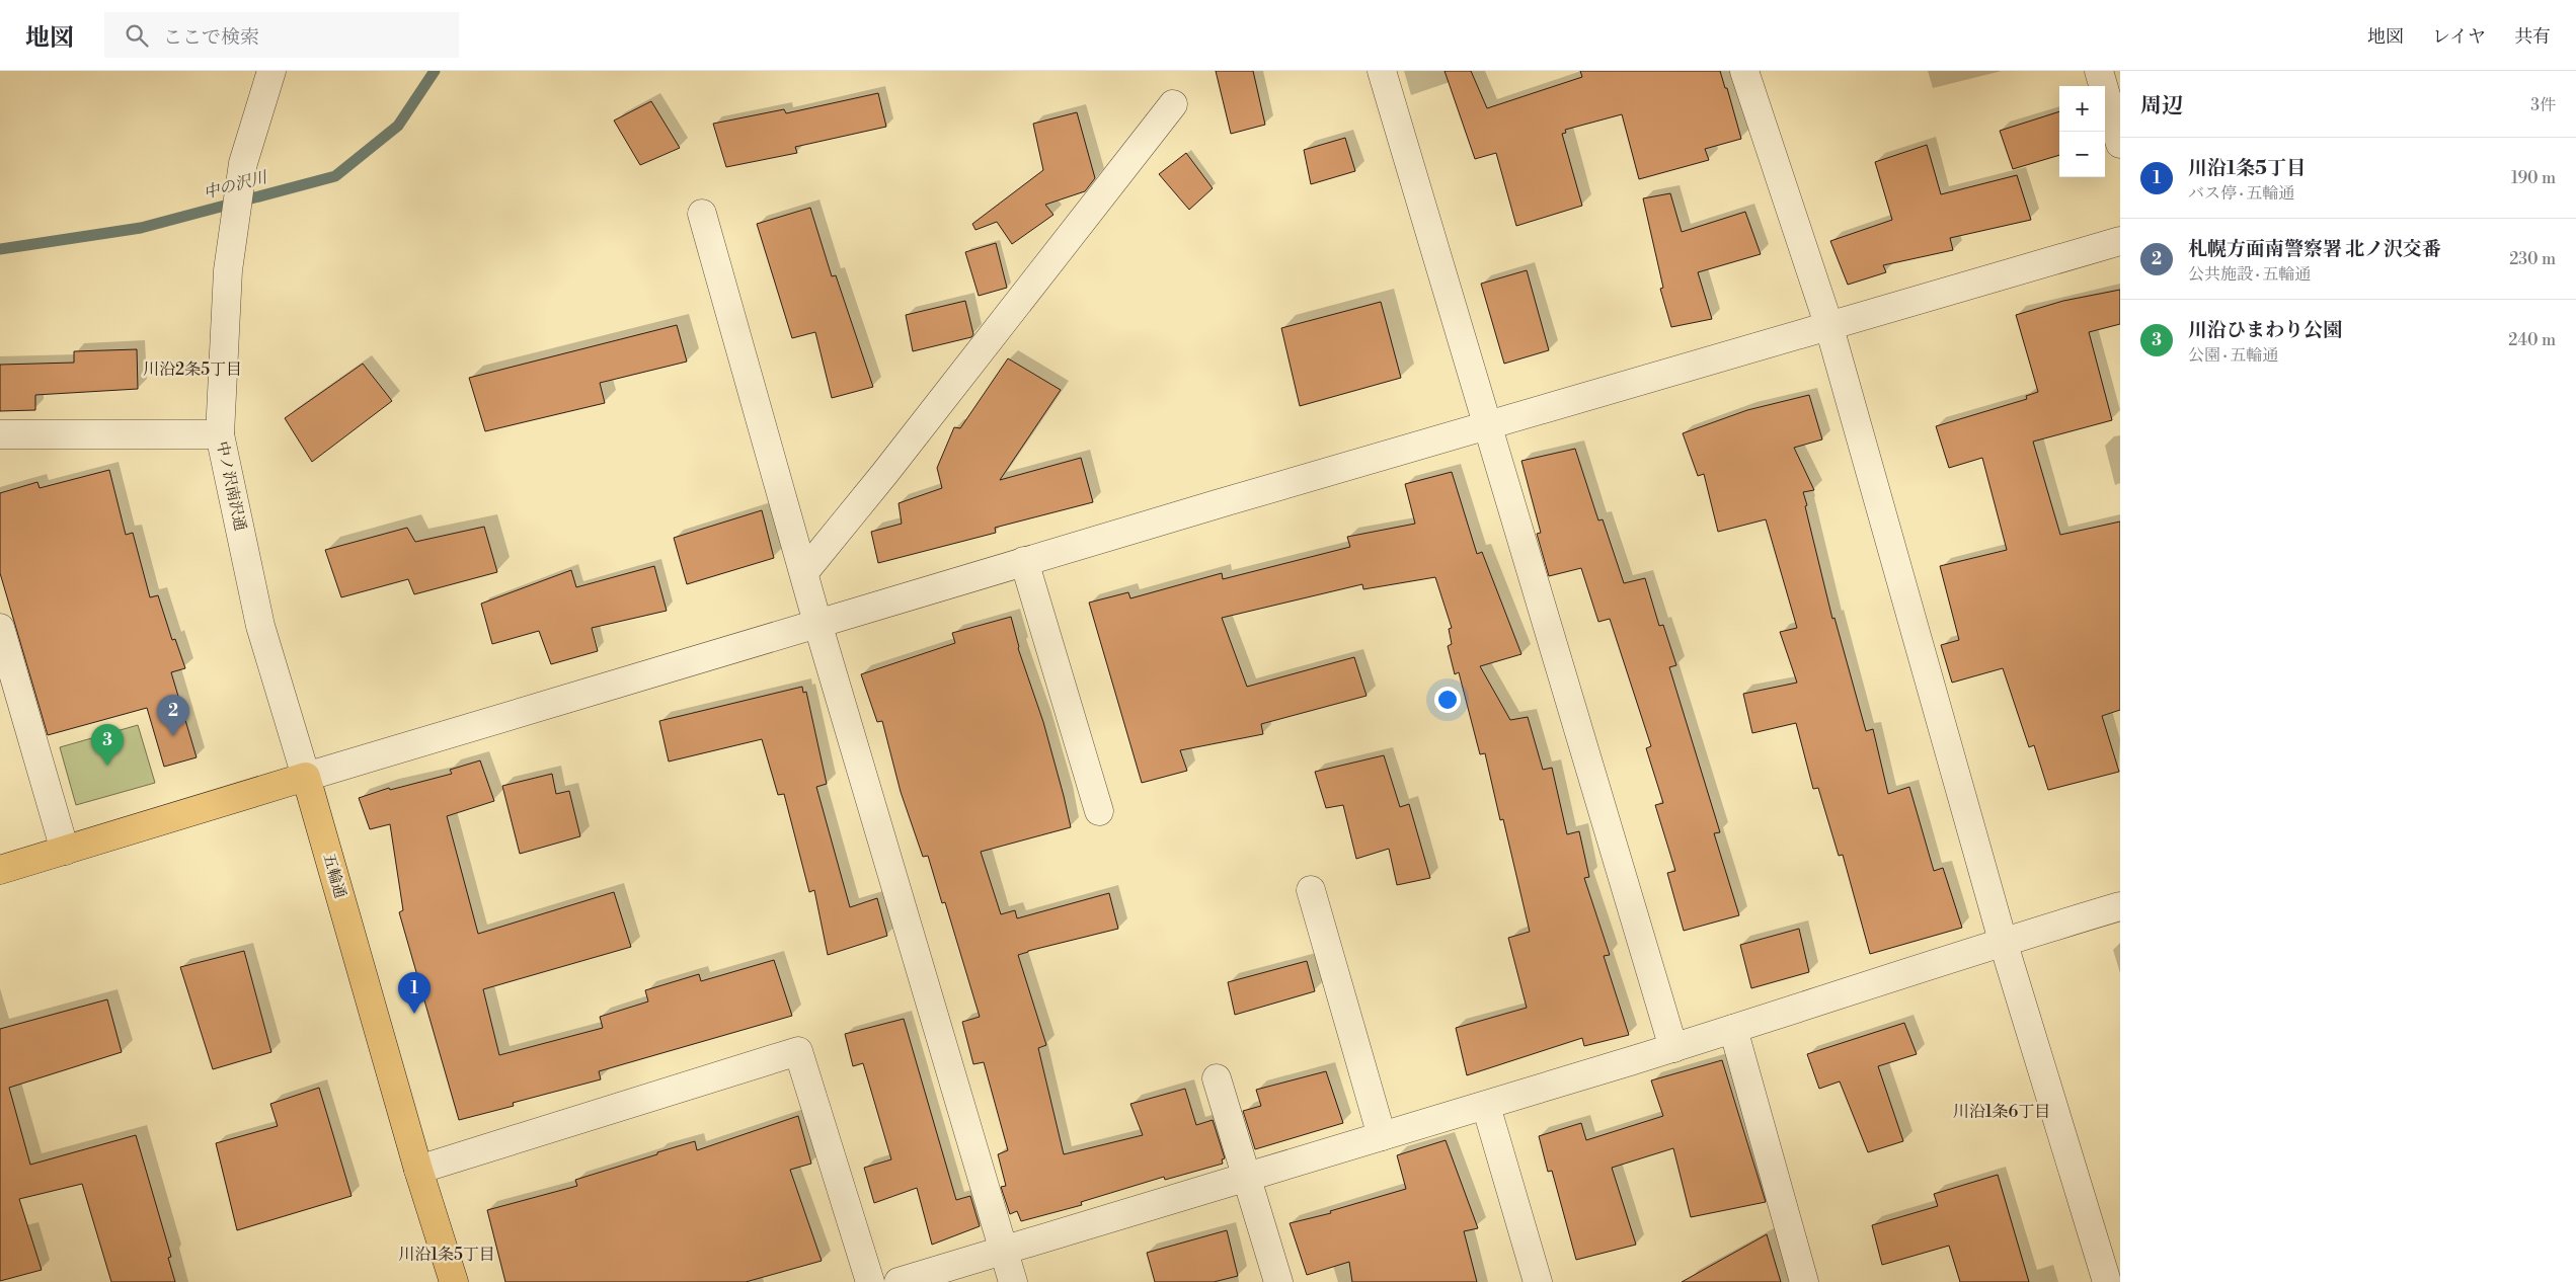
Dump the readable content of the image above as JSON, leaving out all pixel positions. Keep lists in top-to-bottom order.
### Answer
{
  "streets": {
    "main road": ["五輪通"],
    "street": ["中ノ沢南沢通"]
  },
  "crossings": [
    ["中ノ沢南沢通", "五輪通"]
  ],
  "districts": ["川沿2条5丁目", "川沿1条6丁目", "川沿1条5丁目"],
  "water": ["中の沢川"],
  "page": {
    "header": "地図",
    "search": "ここで検索",
    "nav": ["地図", "レイヤ", "共有"],
    "heading": ["周辺", "3件"],
    "map_buttons": ["+", "−"],
    "list": [
      {
        "mark": "1",
        "name": "川沿1条5丁目",
        "note": "バス停 · 五輪通",
        "value": "190 m"
      },
      {
        "mark": "2",
        "name": "札幌方面南警察署 北ノ沢交番",
        "note": "公共施設 · 五輪通",
        "value": "230 m"
      },
      {
        "mark": "3",
        "name": "川沿ひまわり公園",
        "note": "公園 · 五輪通",
        "value": "240 m"
      }
    ],
    "pins": ["2", "3", "1"]
  }
}
